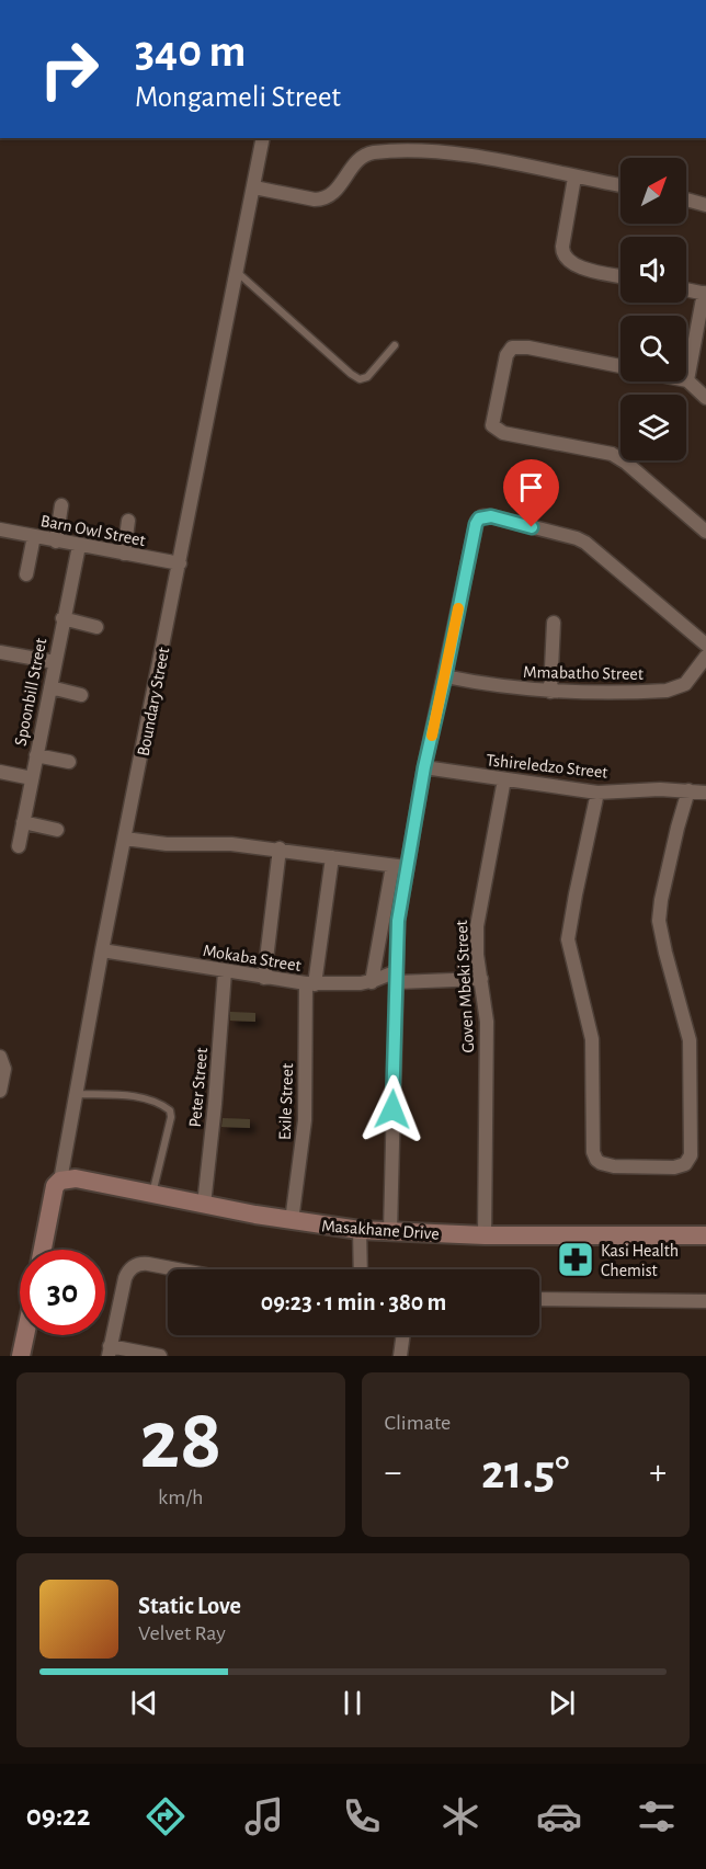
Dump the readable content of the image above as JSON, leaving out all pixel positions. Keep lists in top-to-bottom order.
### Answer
{
  "streets": {
    "street": [
      "Barn Owl Street",
      "Mmabatho Street",
      "Spoonbill Street",
      "Boundary Street",
      "Tshireledzo Street",
      "Mokaba Street",
      "Goven Mbeki Street",
      "Peter Street",
      "Exile Street",
      "Masakhane Drive"
    ]
  },
  "crossings": [
    ["Barn Owl Street", "Spoonbill Street"],
    ["Barn Owl Street", "Boundary Street"],
    ["Boundary Street", "Mokaba Street"],
    ["Boundary Street", "Masakhane Drive"],
    ["Tshireledzo Street", "Goven Mbeki Street"],
    ["Mokaba Street", "Goven Mbeki Street"],
    ["Mokaba Street", "Peter Street"],
    ["Mokaba Street", "Exile Street"],
    ["Goven Mbeki Street", "Masakhane Drive"],
    ["Peter Street", "Masakhane Drive"],
    ["Exile Street", "Masakhane Drive"]
  ],
  "places": {
    "pharmacy": ["Kasi Health Chemist"]
  },
  "north": "top right",
  "page": {
    "turn": ["340 m", "Mongameli Street"],
    "limit": "30",
    "trip": "09:23 · 1 min · 380 m",
    "tile": [
      ["28", "km/h"],
      "Climate"
    ],
    "heat": ["−", "21.5°", "+"],
    "song": ["Static Love", "Velvet Ray"],
    "tabs": "09:22"
  }
}
